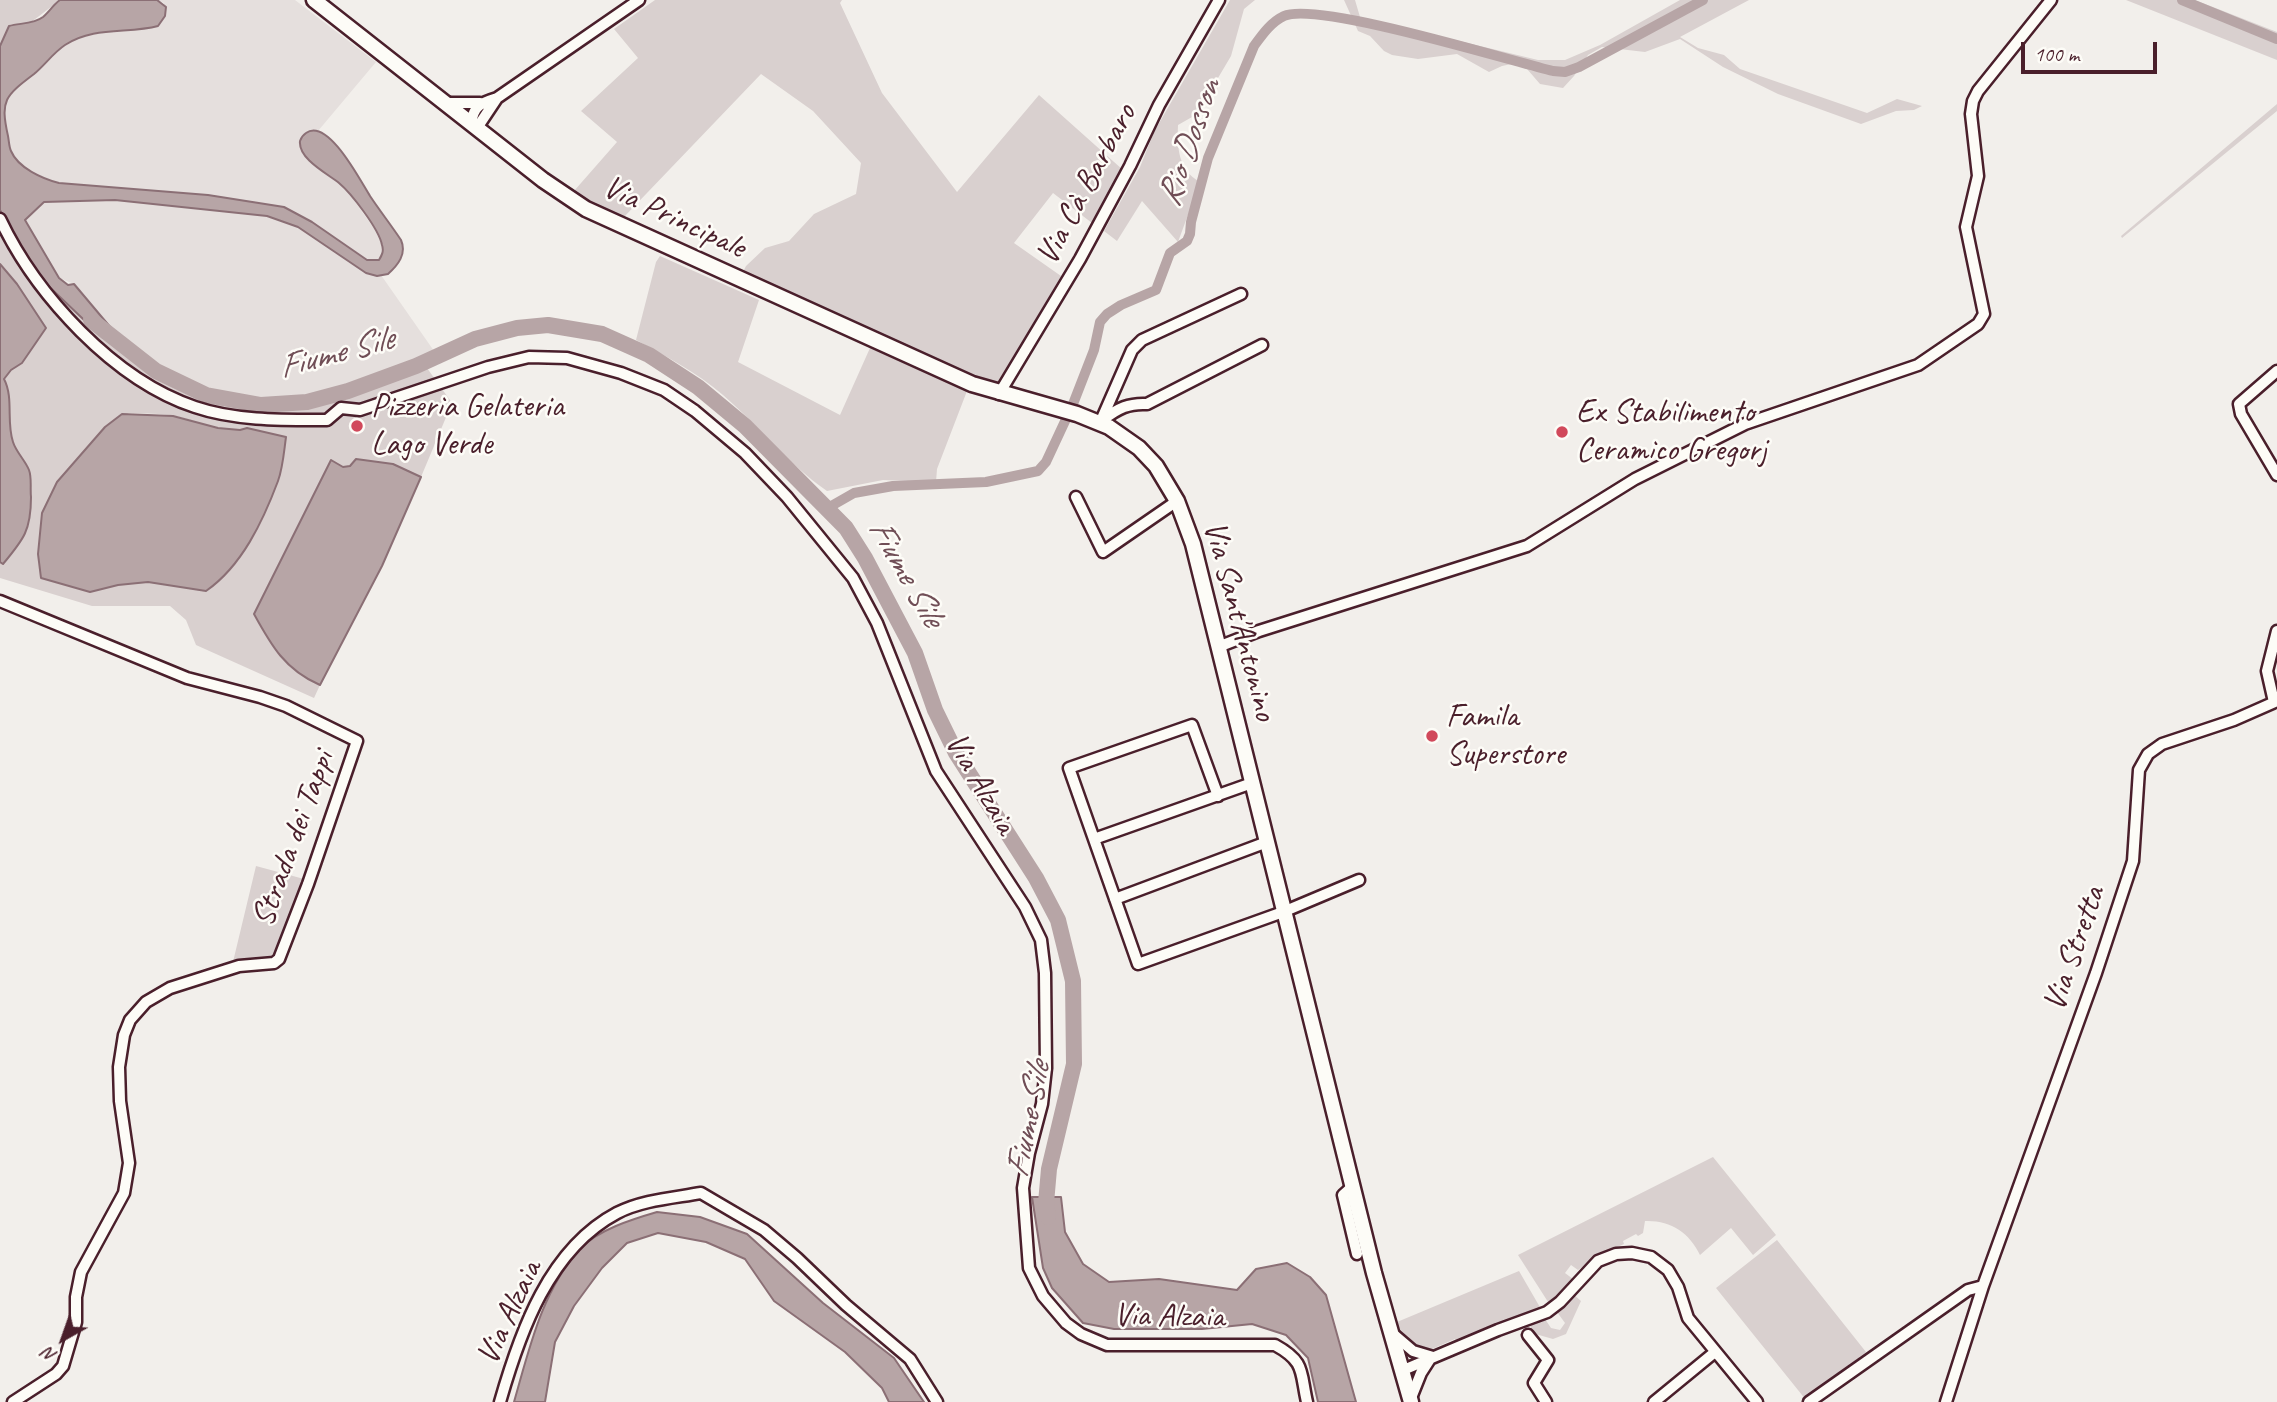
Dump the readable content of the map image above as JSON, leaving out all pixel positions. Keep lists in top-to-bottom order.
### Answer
{
  "streets": {
    "main road": ["Via Principale", "Via Sant'Antonino"],
    "street": [
      "Via Cà Barbaro",
      "Via Alzaia",
      "Strada dei Tappi",
      "Via Stretta"
    ]
  },
  "crossings": [
    ["Via Cà Barbaro", "Via Principale"],
    ["Via Principale", "Via Sant'Antonino"]
  ],
  "water": ["Rio Dosson", "Fiume Sile"],
  "places": ["Pizzeria Gelateria Lago Verde", "Ex Stabilimento Ceramico Gregorj", "Famila Superstore"],
  "scale_bar": "100 m",
  "north": "bottom left"
}
